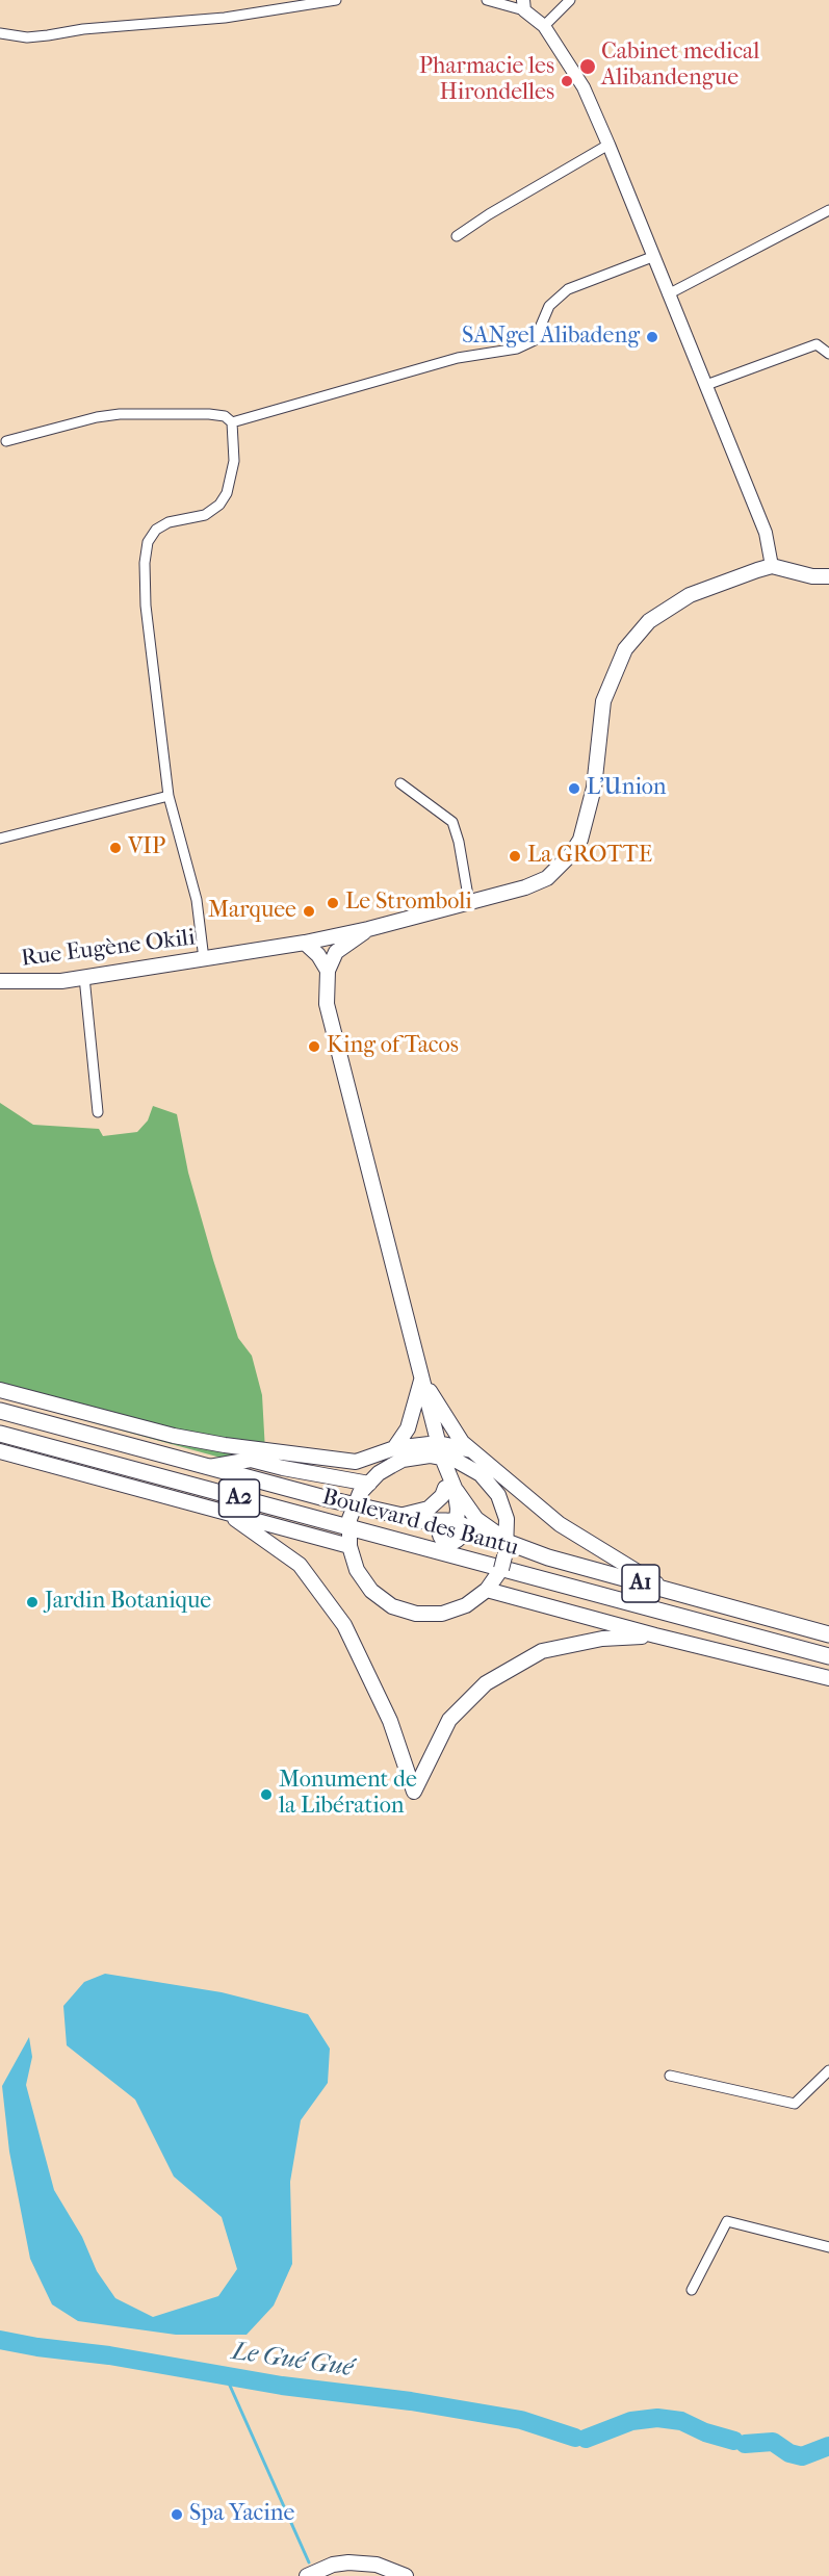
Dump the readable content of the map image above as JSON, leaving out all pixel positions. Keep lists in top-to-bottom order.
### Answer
{
  "streets": {
    "highway": ["A2", "Boulevard des Bantu", "A1"],
    "main road": ["Rue Eugène Okili"]
  },
  "water": ["Le Gué Gué"],
  "places": [
    "Cabinet medical Alibandengue",
    "Pharmacie les Hirondelles",
    "SANgel Alibadeng",
    "L’Union",
    "VIP",
    "La GROTTE",
    "Le Stromboli",
    "Marquee",
    "King of Tacos",
    "Jardin Botanique",
    "Monument de la Libération",
    "Spa Yacine"
  ]
}
